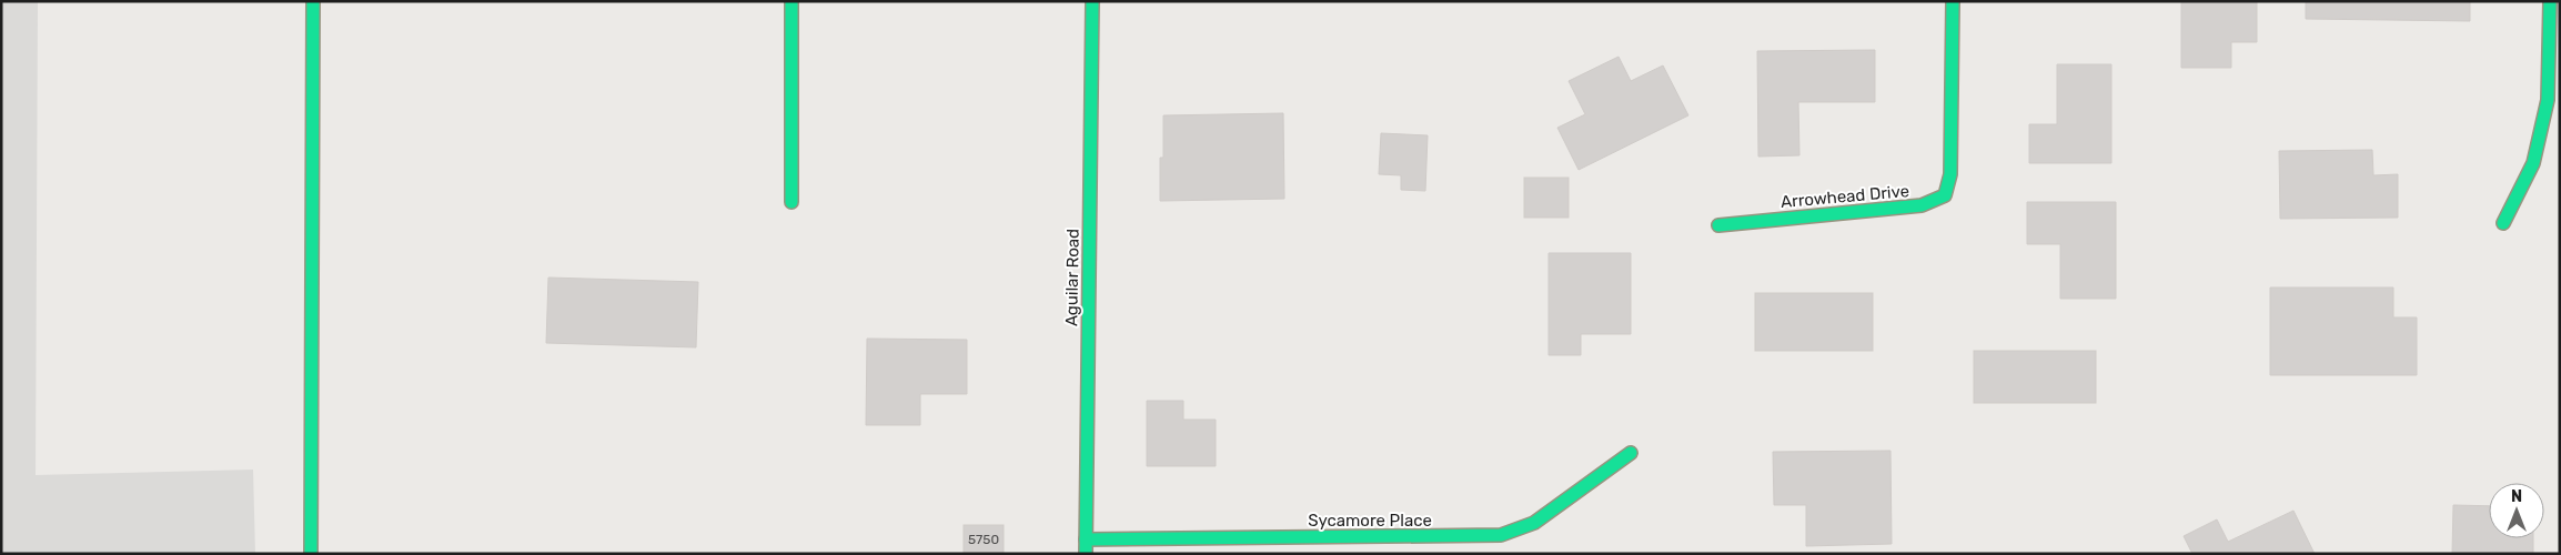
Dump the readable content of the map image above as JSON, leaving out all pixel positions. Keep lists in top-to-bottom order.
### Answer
{
  "streets": {
    "street": ["Arrowhead Drive", "Aguilar Road", "Sycamore Place"]
  },
  "crossings": [
    ["Aguilar Road", "Sycamore Place"]
  ],
  "house_numbers": ["5750"],
  "north": "top"
}
